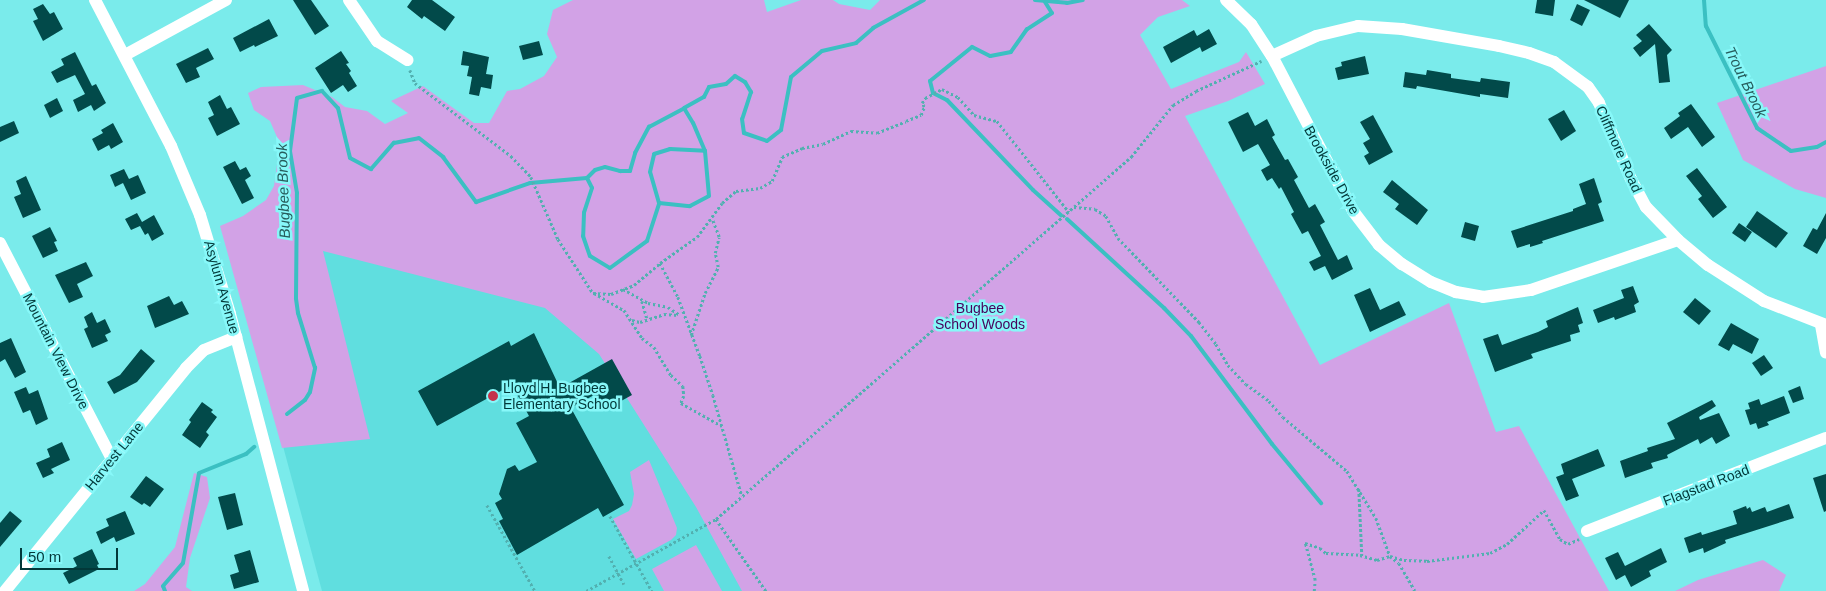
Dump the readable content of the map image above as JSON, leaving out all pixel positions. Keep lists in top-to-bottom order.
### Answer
{
  "streets": {
    "street": [
      "Cliffmore Road",
      "Brookside Drive",
      "Asylum Avenue",
      "Mountain View Drive",
      "Harvest Lane",
      "Flagstad Road"
    ]
  },
  "crossings": [
    ["Cliffmore Road", "Brookside Drive"],
    ["Asylum Avenue", "Harvest Lane"],
    ["Mountain View Drive", "Harvest Lane"]
  ],
  "water": ["Trout Brook", "Bugbee Brook"],
  "parks": ["Bugbee School Woods"],
  "places": ["Lloyd H. Bugbee Elementary School"],
  "scale_bar": "50 m"
}
